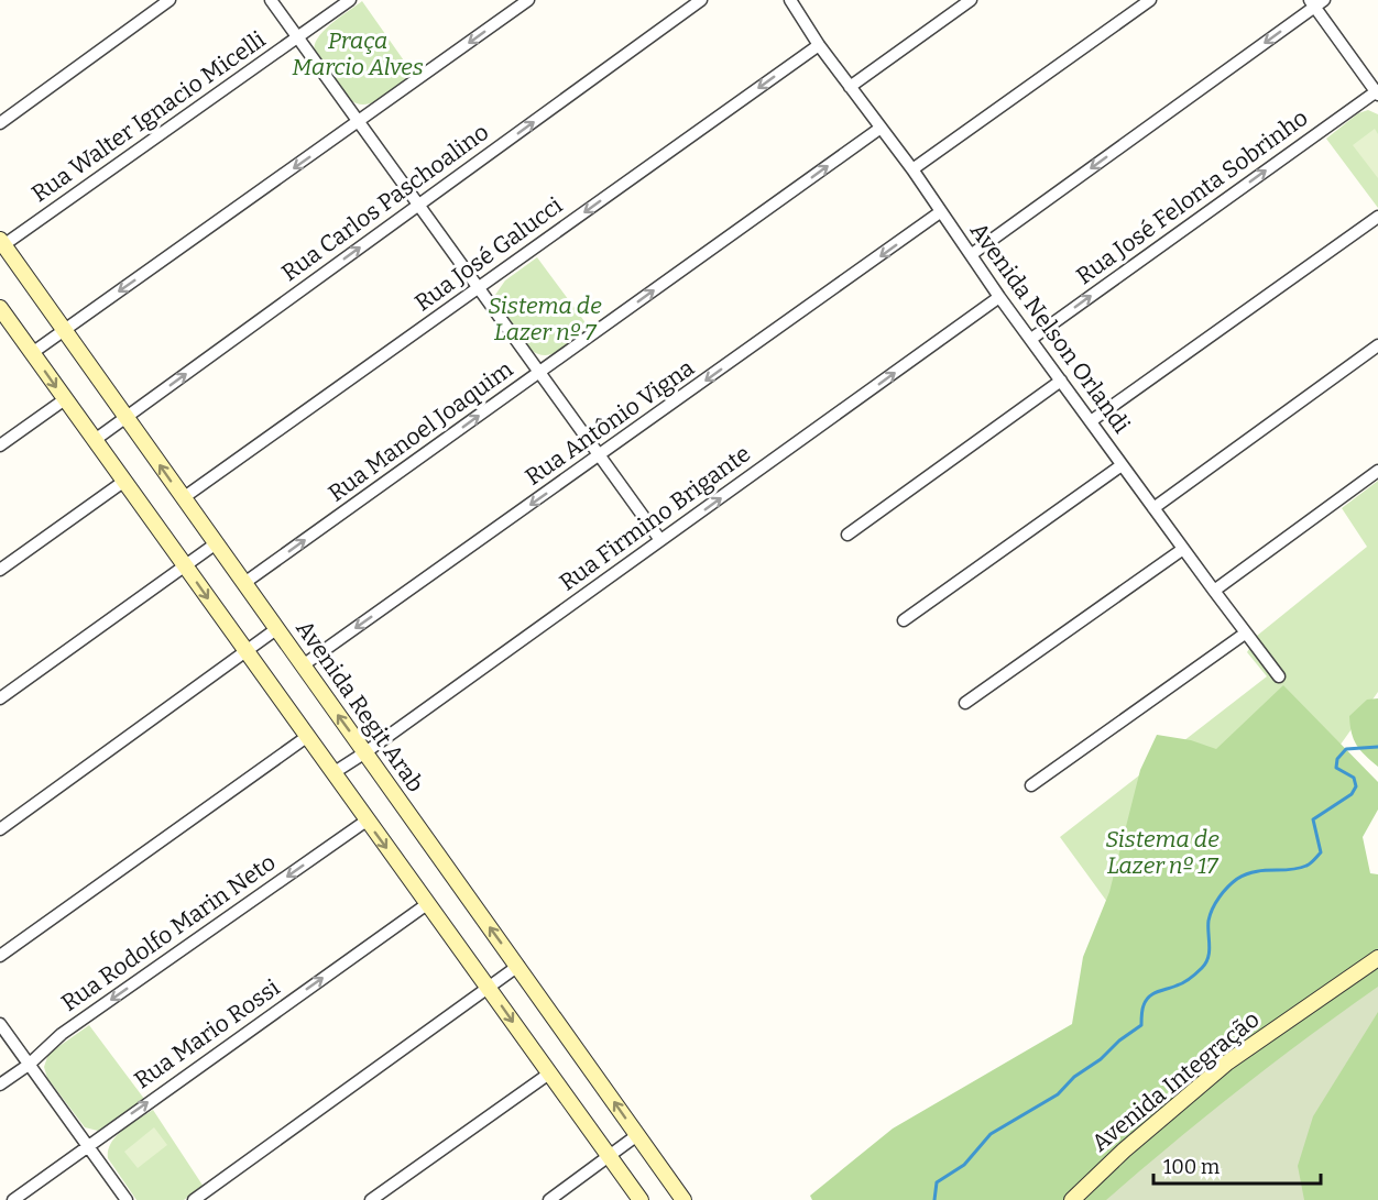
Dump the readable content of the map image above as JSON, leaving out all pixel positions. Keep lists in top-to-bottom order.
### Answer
{
  "streets": {
    "main road": ["Avenida Regit Arab", "Avenida Integração"],
    "street": [
      "Rua Walter Ignacio Micelli",
      "Rua José Felonta Sobrinho",
      "Rua Carlos Paschoalino",
      "Rua José Galucci",
      "Avenida Nelson Orlandi",
      "Rua Antônio Vigna",
      "Rua Manoel Joaquim",
      "Rua Firmino Brigante",
      "Rua Rodolfo Marin Neto",
      "Rua Mario Rossi"
    ]
  },
  "crossings": [
    ["Rua Walter Ignacio Micelli", "Avenida Regit Arab"],
    ["Rua José Felonta Sobrinho", "Avenida Nelson Orlandi"],
    ["Rua Carlos Paschoalino", "Avenida Regit Arab"],
    ["Rua José Galucci", "Avenida Nelson Orlandi"],
    ["Rua José Galucci", "Avenida Regit Arab"],
    ["Avenida Nelson Orlandi", "Rua Antônio Vigna"],
    ["Avenida Nelson Orlandi", "Rua Manoel Joaquim"],
    ["Avenida Nelson Orlandi", "Rua Firmino Brigante"],
    ["Rua Antônio Vigna", "Avenida Regit Arab"],
    ["Rua Manoel Joaquim", "Avenida Regit Arab"],
    ["Rua Firmino Brigante", "Avenida Regit Arab"]
  ],
  "one_way": [
    "Rua José Galucci",
    "Rua Antônio Vigna",
    "Rua Manoel Joaquim",
    "Rua Firmino Brigante",
    "Rua Mario Rossi"
  ],
  "parks": ["Praça Marcio Alves", "Sistema de Lazer nº 7", "Sistema de Lazer nº 17"],
  "scale_bar": "100 m"
}
